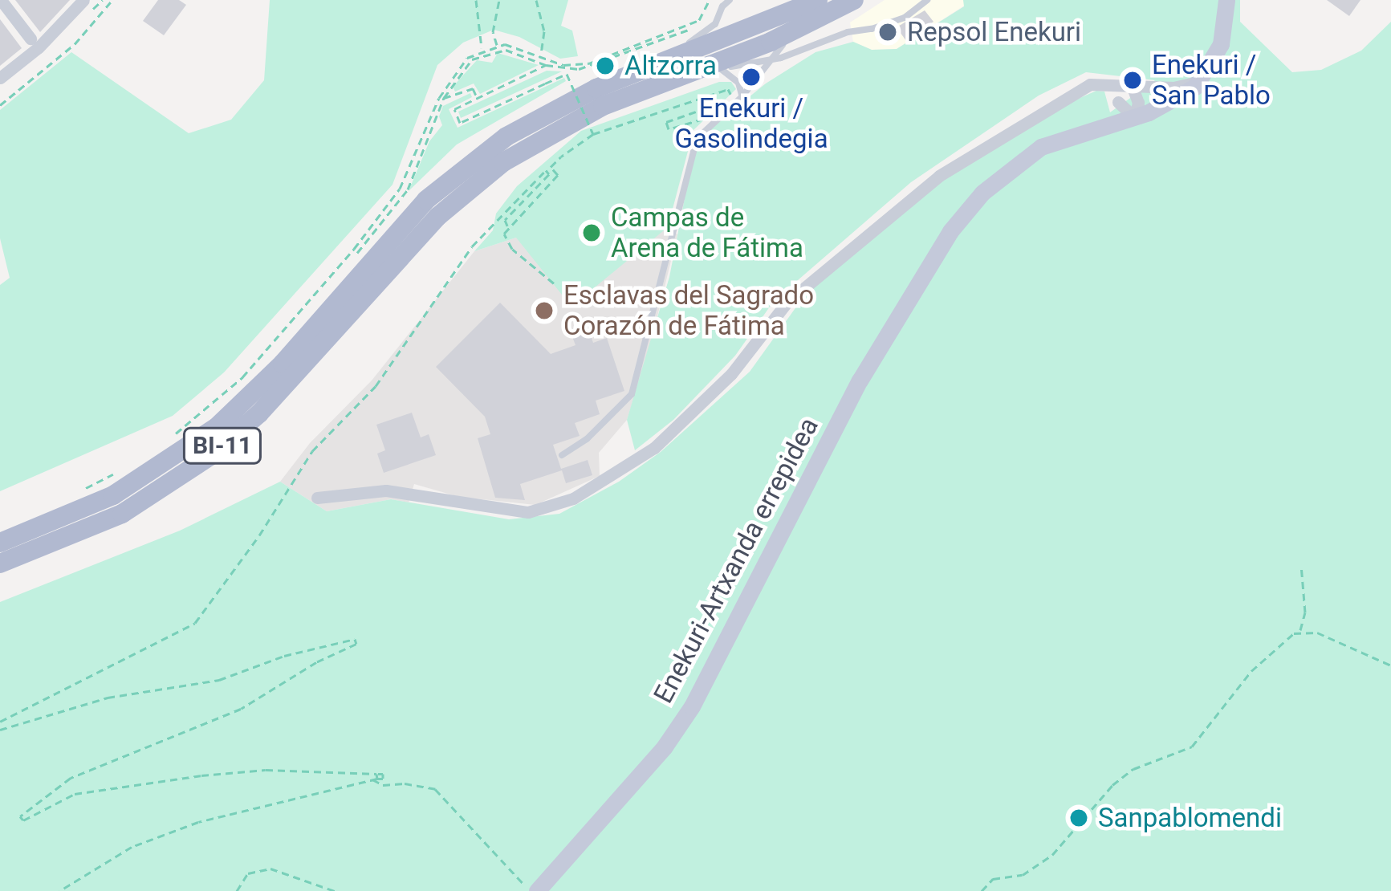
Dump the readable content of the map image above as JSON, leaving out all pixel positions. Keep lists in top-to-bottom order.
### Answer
{
  "streets": {
    "main road": ["BI-11"],
    "street": ["Enekuri-Artxanda errepidea"]
  },
  "places": [
    "Repsol Enekuri",
    "Altzorra",
    "Enekuri / Gasolindegia",
    "Enekuri / San Pablo",
    "Campas de Arena de Fátima",
    "Esclavas del Sagrado Corazón de Fátima",
    "Sanpablomendi"
  ]
}
